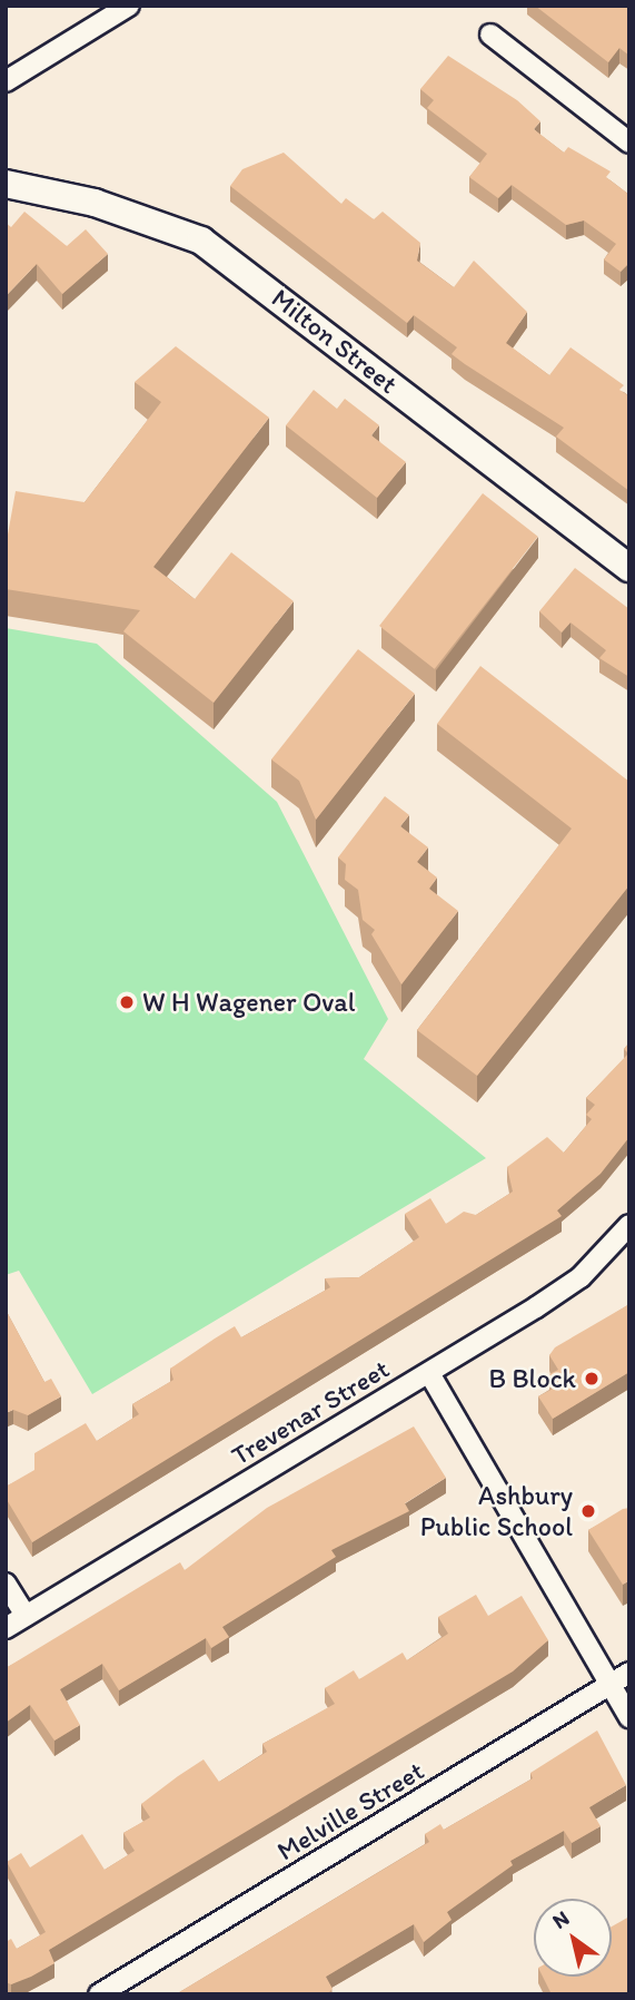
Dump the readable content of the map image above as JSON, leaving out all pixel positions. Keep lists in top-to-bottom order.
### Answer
{
  "streets": {
    "main road": ["Milton Street"],
    "street": ["Trevenar Street", "Melville Street"]
  },
  "places": ["W H Wagener Oval", "B Block", "Ashbury Public School"],
  "north": "top left"
}
